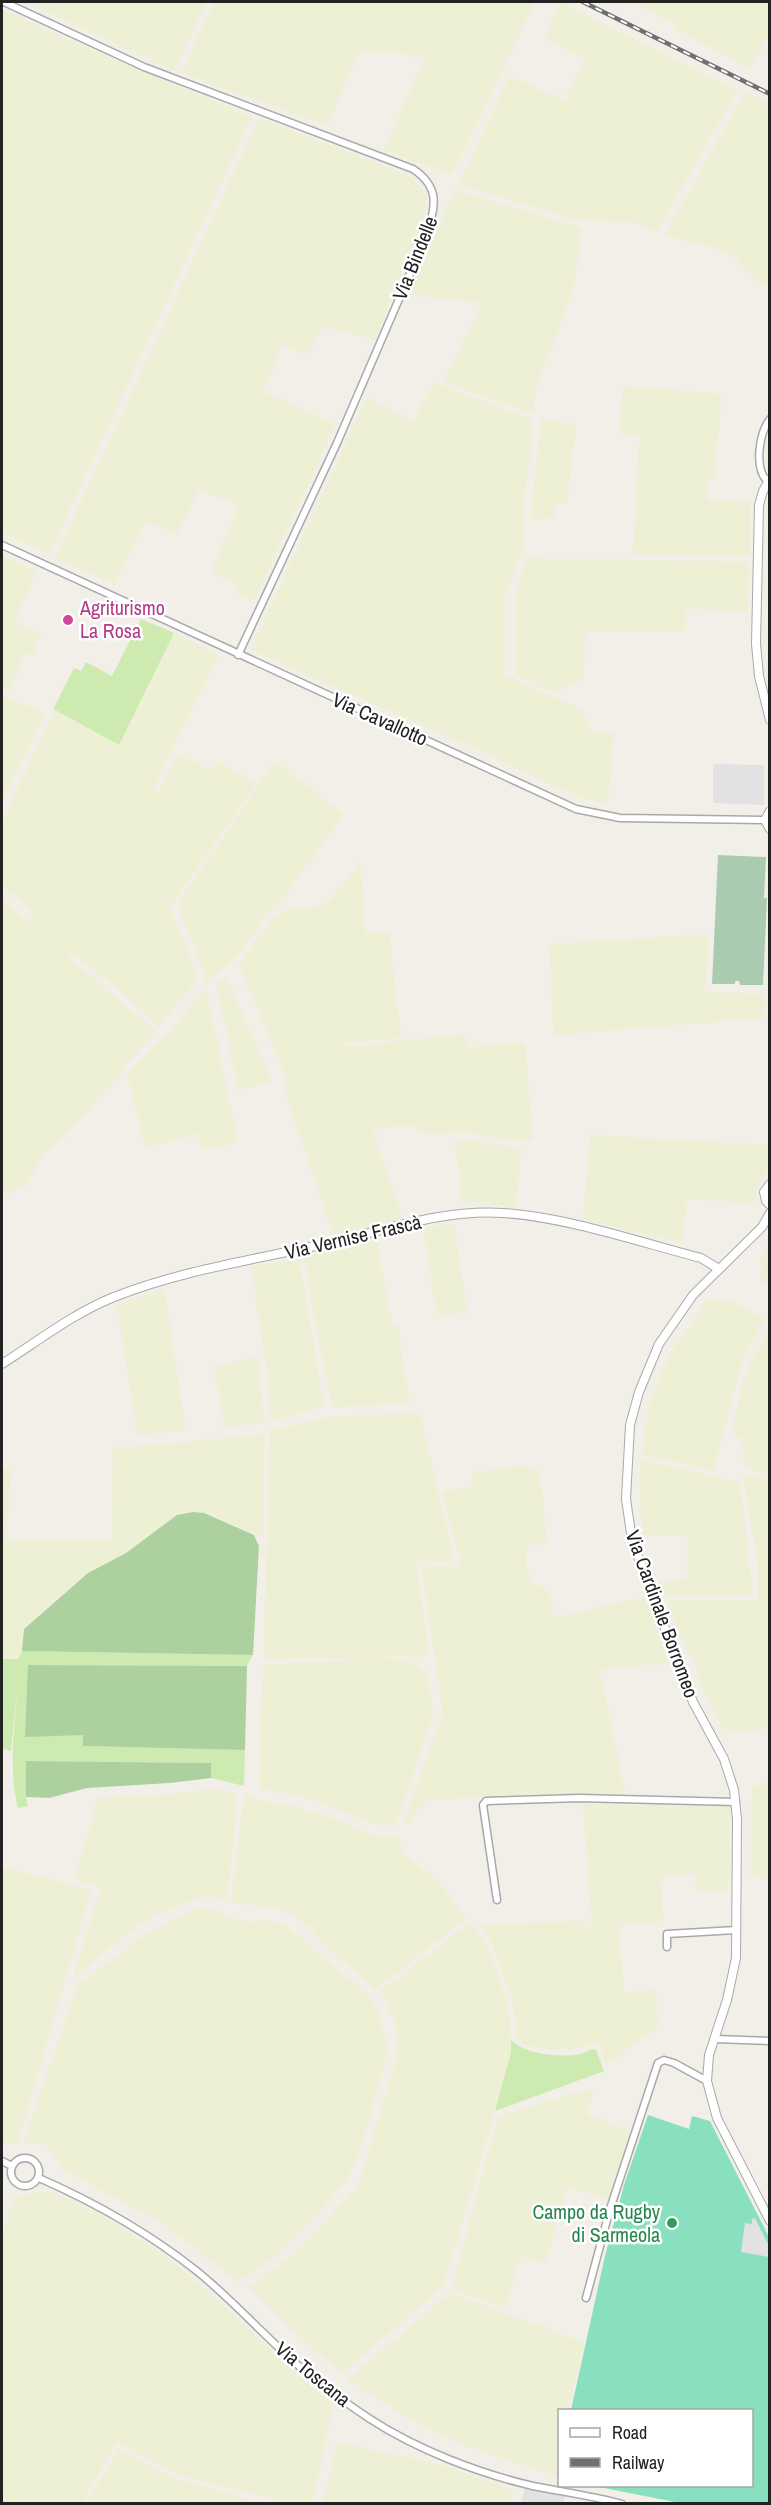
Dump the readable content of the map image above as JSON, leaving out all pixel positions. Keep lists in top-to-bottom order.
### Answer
{
  "streets": {
    "street": [
      "Via Bindelle",
      "Via Cavallotto",
      "Via Vernise Frascà",
      "Via Cardinale Borromeo",
      "Via Toscana"
    ]
  },
  "crossings": [
    ["Via Bindelle", "Via Cavallotto"],
    ["Via Vernise Frascà", "Via Cardinale Borromeo"]
  ],
  "places": ["Agriturismo La Rosa", "Campo da Rugby di Sarmeola"],
  "legend": ["Road", "Railway"]
}
